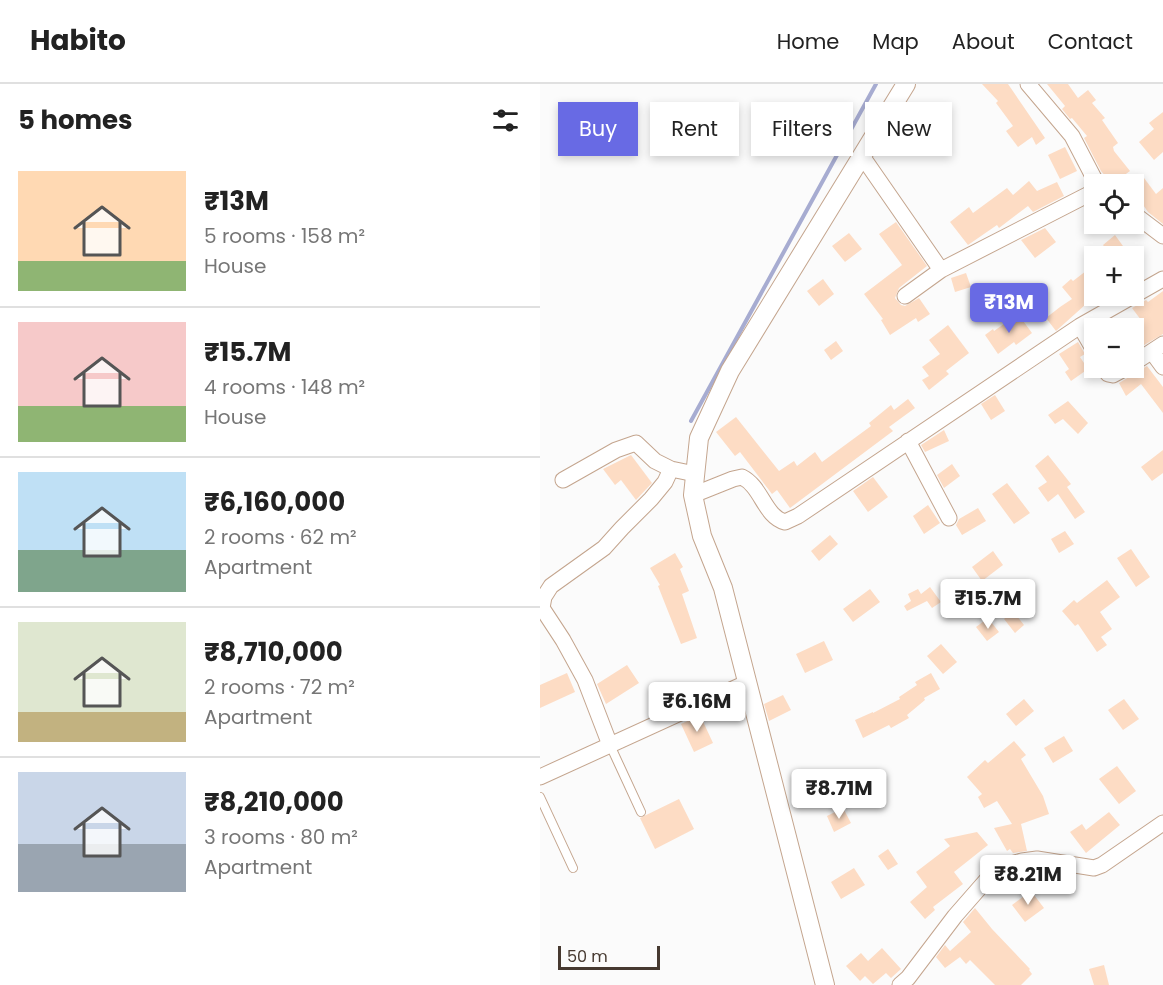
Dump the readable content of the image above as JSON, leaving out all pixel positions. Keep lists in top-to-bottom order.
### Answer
{
  "scale_bar": "50 m",
  "page": {
    "header": "Habito",
    "nav": [
      "Home",
      "Map",
      "About",
      "Contact"
    ],
    "heading": "5 homes",
    "chip": [
      "Buy",
      "Rent",
      "Filters",
      "New"
    ],
    "list": [
      {
        "name": "₹13M",
        "note": "5 rooms · 158 m² · House"
      },
      {
        "name": "₹15.7M",
        "note": "4 rooms · 148 m² · House"
      },
      {
        "name": "₹6,160,000",
        "note": "2 rooms · 62 m² · Apartment"
      },
      {
        "name": "₹8,710,000",
        "note": "2 rooms · 72 m² · Apartment"
      },
      {
        "name": "₹8,210,000",
        "note": "3 rooms · 80 m² · Apartment"
      }
    ],
    "map_buttons": ["+", "−"],
    "price": [
      "₹13M",
      "₹15.7M",
      "₹6.16M",
      "₹8.71M",
      "₹8.21M"
    ],
    "scale": "50 m"
  }
}
